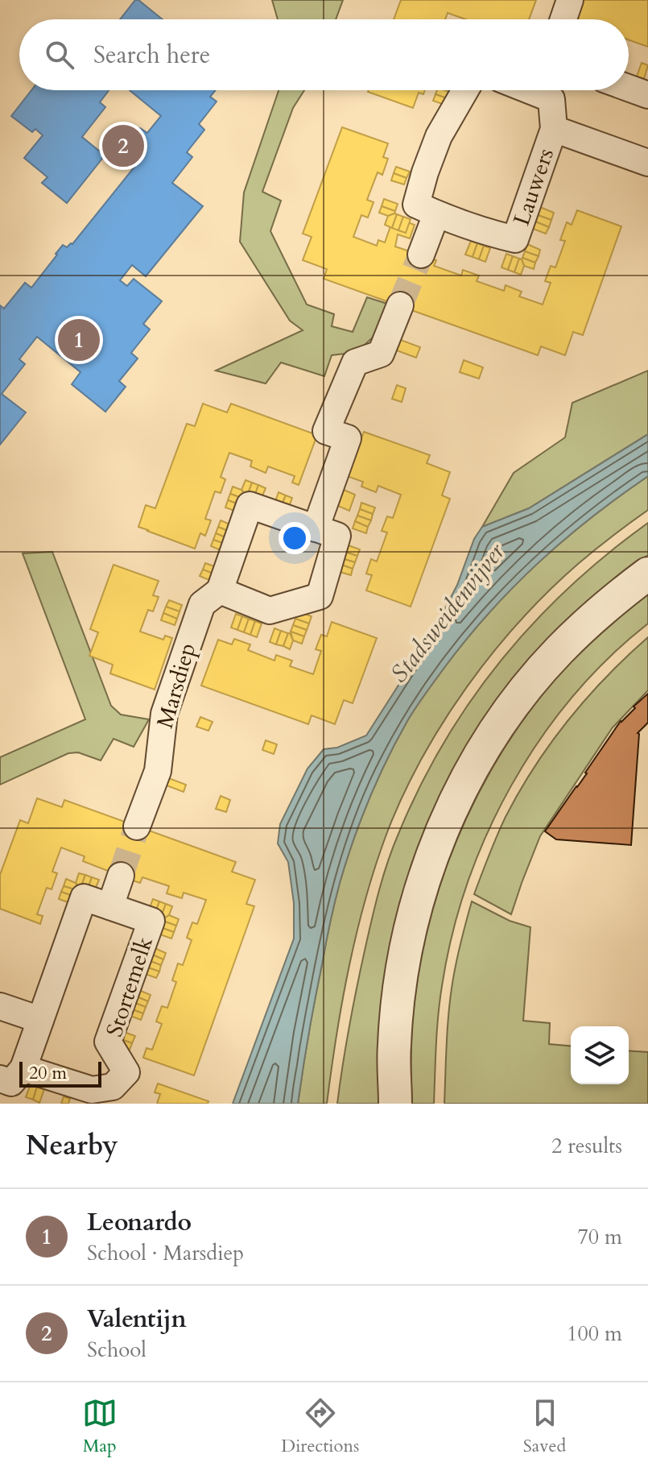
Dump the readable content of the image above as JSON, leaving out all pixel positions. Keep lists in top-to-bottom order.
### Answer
{
  "streets": {
    "street": ["Lauwers", "Marsdiep", "Stortemelk"]
  },
  "water": ["Stadsweidenvijver"],
  "scale_bar": "20 m",
  "page": {
    "search": "Search here",
    "pins": ["2", "1"],
    "scale": "20 m",
    "heading": ["Nearby", "2 results"],
    "list": [
      {
        "mark": "1",
        "name": "Leonardo",
        "note": "School · Marsdiep",
        "value": "70 m"
      },
      {
        "mark": "2",
        "name": "Valentijn",
        "note": "School",
        "value": "100 m"
      }
    ],
    "nav": ["Map", "Directions", "Saved"]
  }
}
